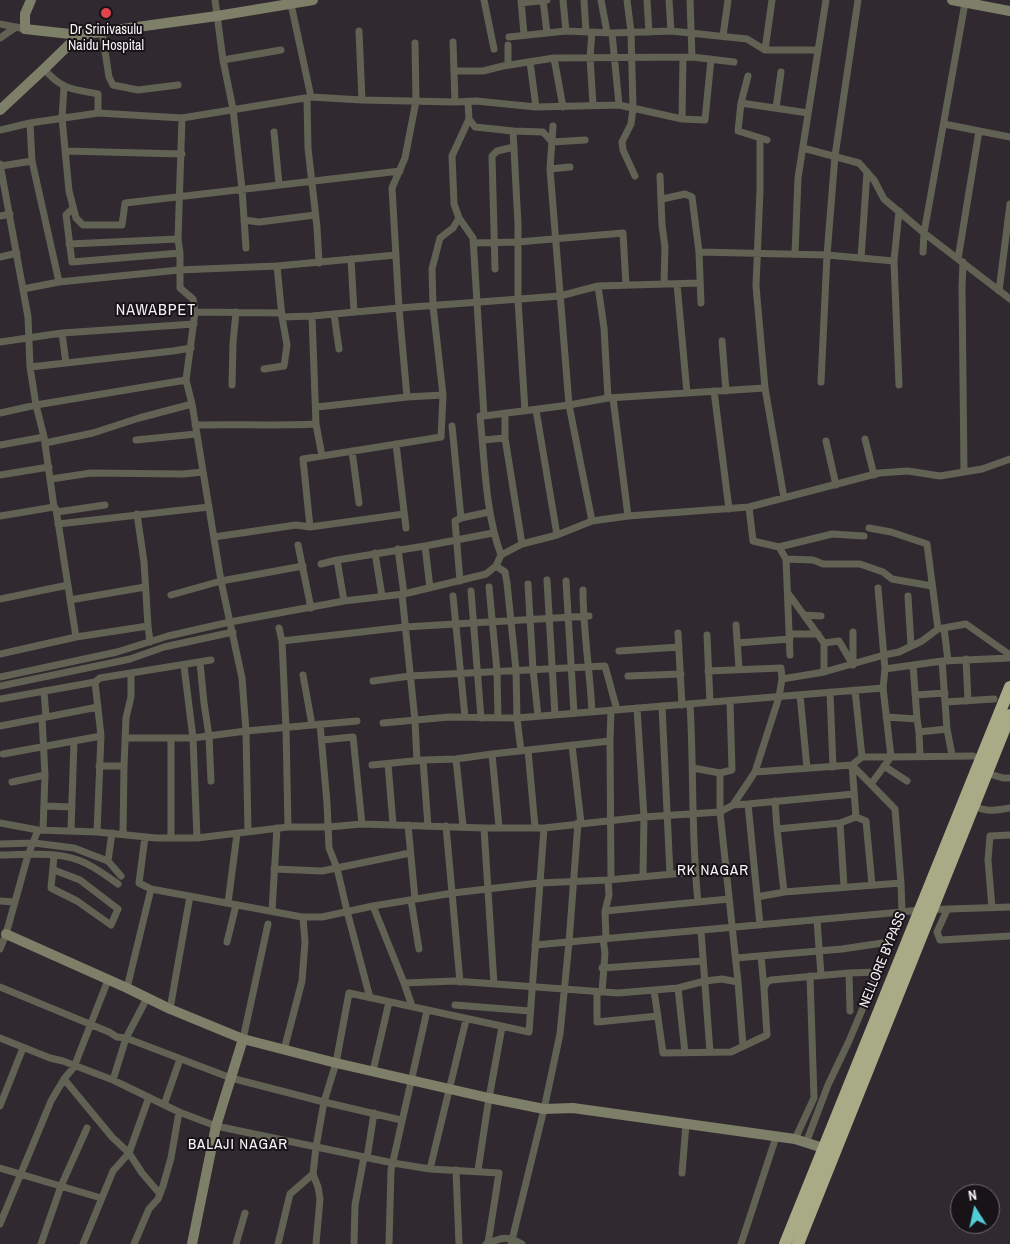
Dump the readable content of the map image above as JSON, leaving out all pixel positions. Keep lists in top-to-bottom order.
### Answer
{
  "streets": {
    "highway": ["NELLORE BYPASS"]
  },
  "districts": ["NAWABPET", "RK NAGAR", "BALAJI NAGAR"],
  "places": ["Dr Srinivasulu Naidu Hospital"],
  "north": "top"
}
